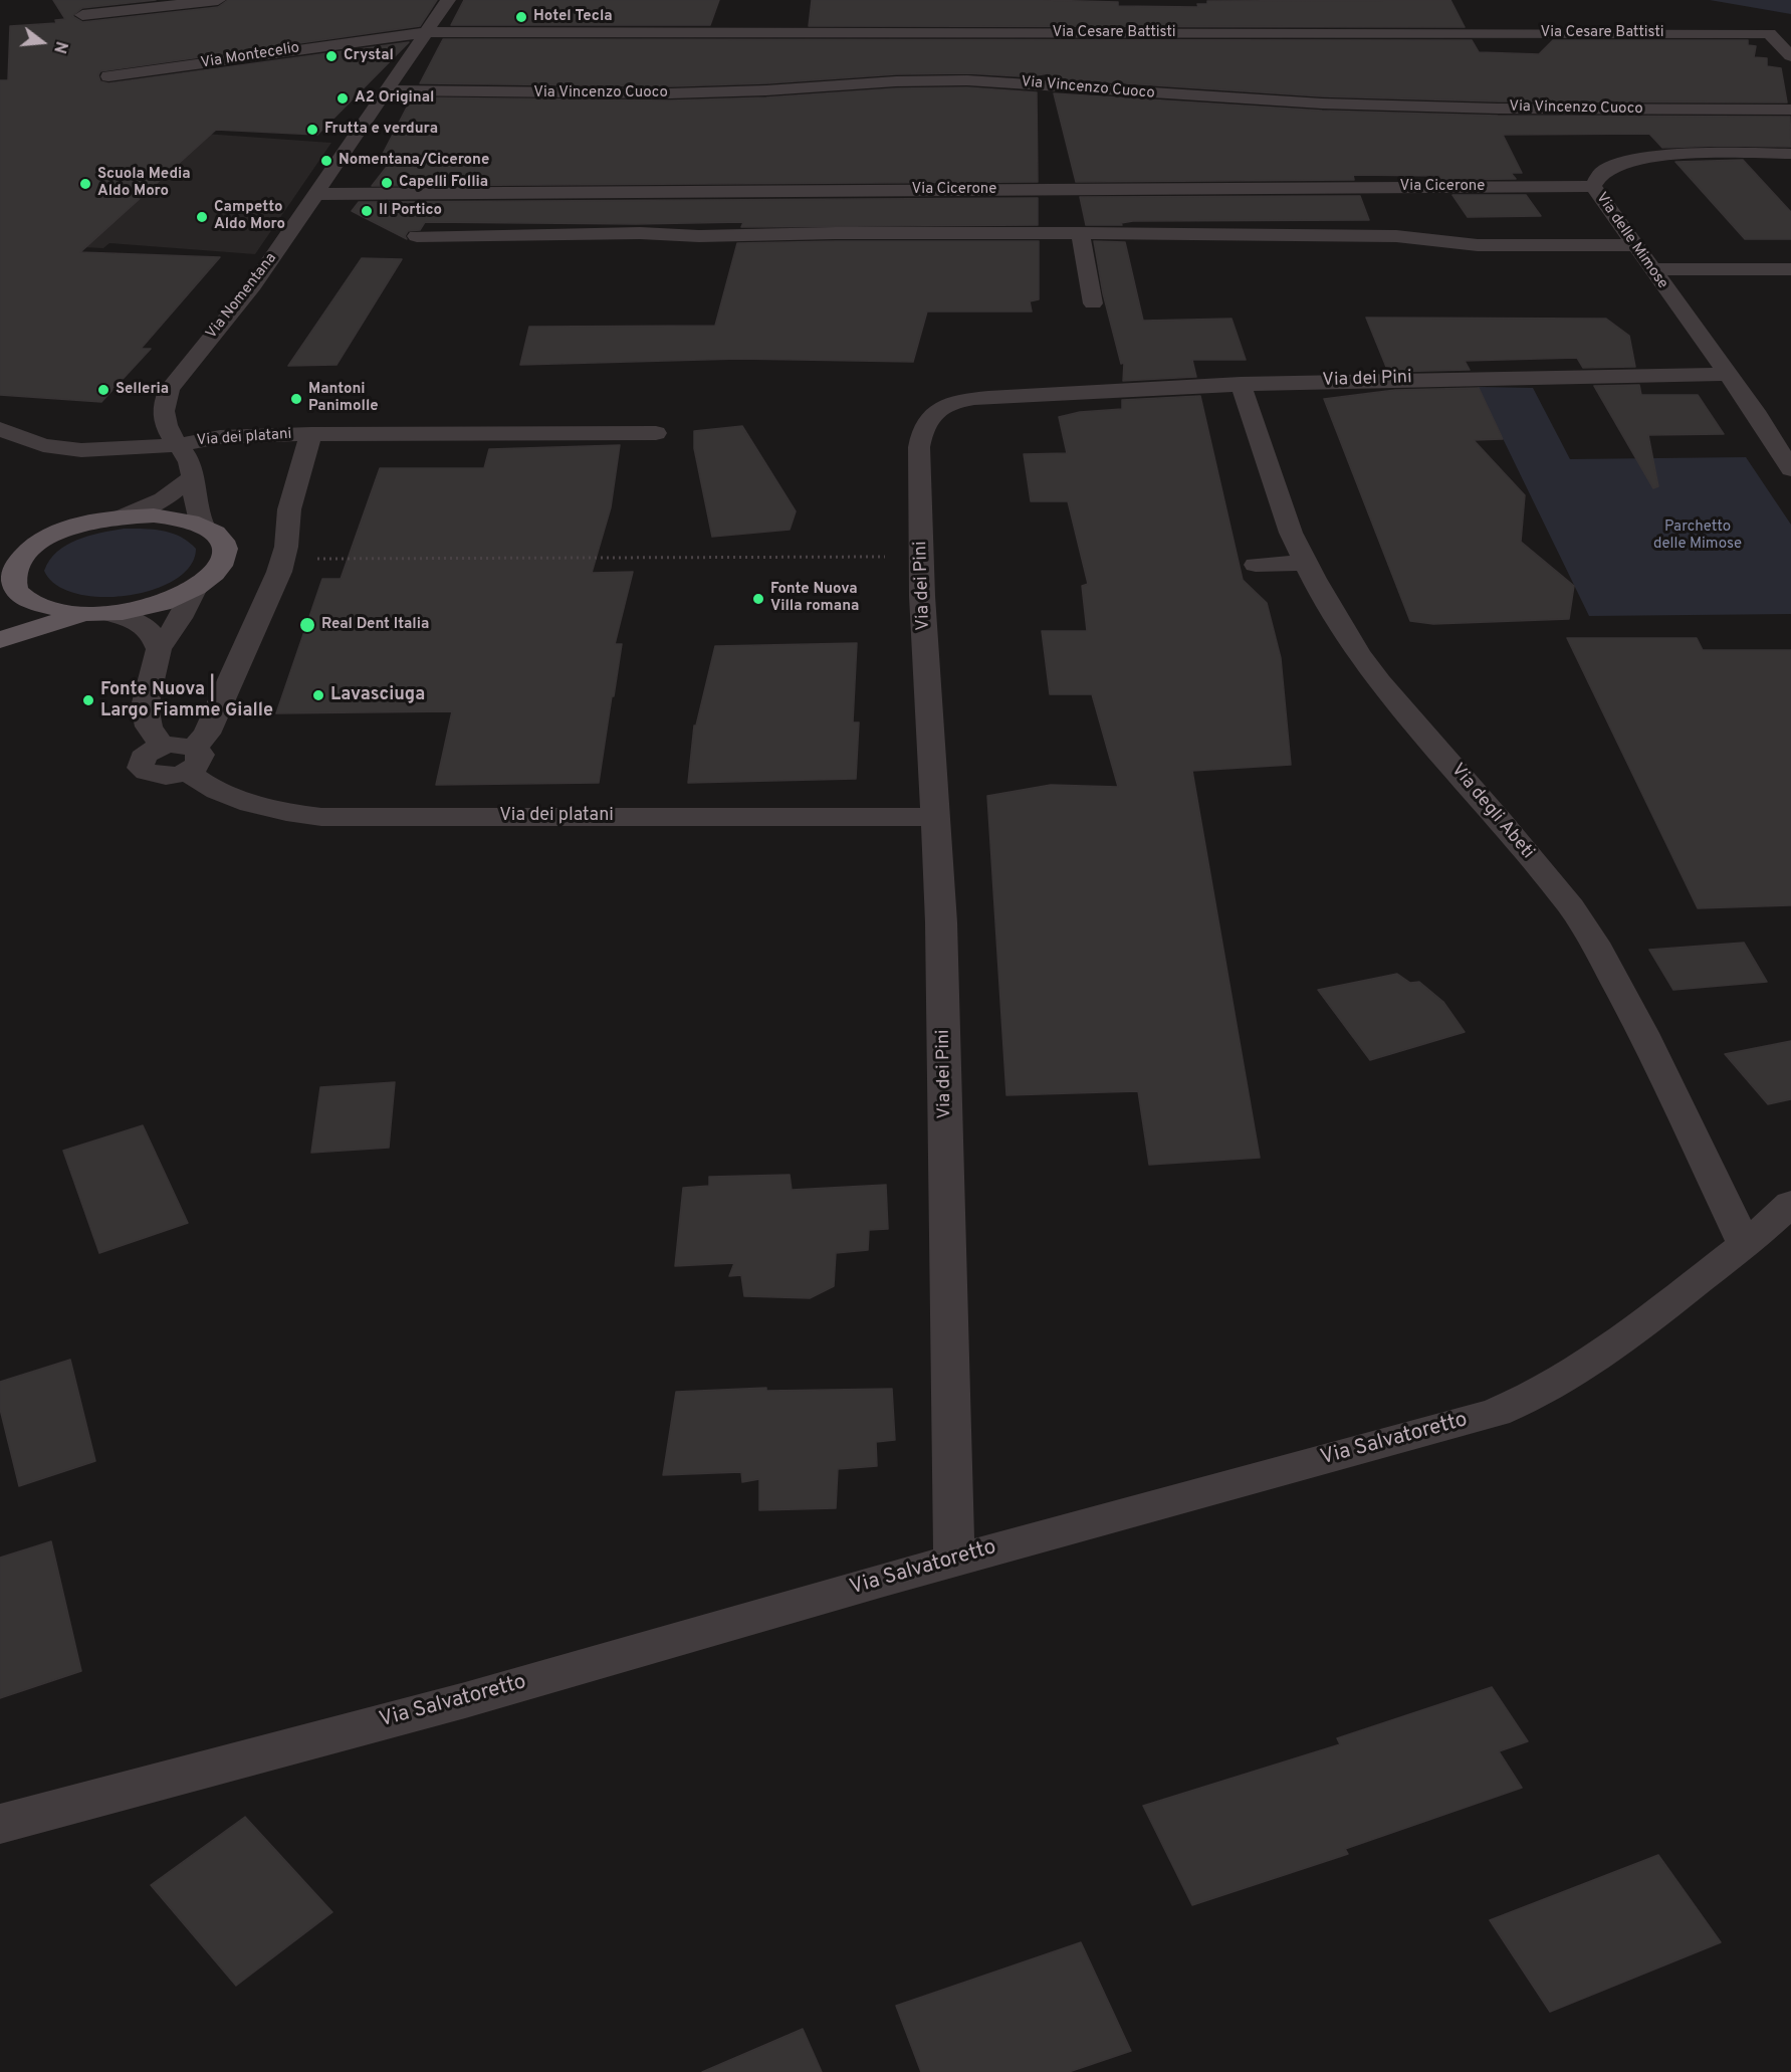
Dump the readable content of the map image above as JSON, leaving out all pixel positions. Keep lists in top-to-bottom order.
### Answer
{
  "streets": {
    "street": [
      "Via Cesare Battisti",
      "Via Montecelio",
      "Via Vincenzo Cuoco",
      "Via Cicerone",
      "Via delle Mimose",
      "Via Nomentana",
      "Via dei Pini",
      "Via dei platani",
      "Via degli Abeti",
      "Via Salvatoretto"
    ]
  },
  "crossings": [
    ["Via Cesare Battisti", "Via Montecelio"],
    ["Via Cesare Battisti", "Via Nomentana"],
    ["Via Montecelio", "Via Nomentana"],
    ["Via Vincenzo Cuoco", "Via Nomentana"],
    ["Via Cicerone", "Via delle Mimose"],
    ["Via Cicerone", "Via Nomentana"],
    ["Via delle Mimose", "Via dei Pini"],
    ["Via Nomentana", "Via dei platani"],
    ["Via dei Pini", "Via dei platani"],
    ["Via dei Pini", "Via degli Abeti"],
    ["Via dei Pini", "Via Salvatoretto"],
    ["Via degli Abeti", "Via Salvatoretto"]
  ],
  "parks": ["Parchetto delle Mimose"],
  "places": [
    "Hotel Tecla",
    "Crystal",
    "A2 Original",
    "Frutta e verdura",
    "Nomentana/Cicerone",
    "Capelli Follia",
    "Scuola Media Aldo Moro",
    "Il Portico",
    "Campetto Aldo Moro",
    "Selleria",
    "Mantoni Panimolle",
    "Fonte Nuova Villa romana",
    "Real Dent Italia",
    "Lavasciuga",
    "Fonte Nuova | Largo Fiamme Gialle"
  ],
  "north": "right"
}
